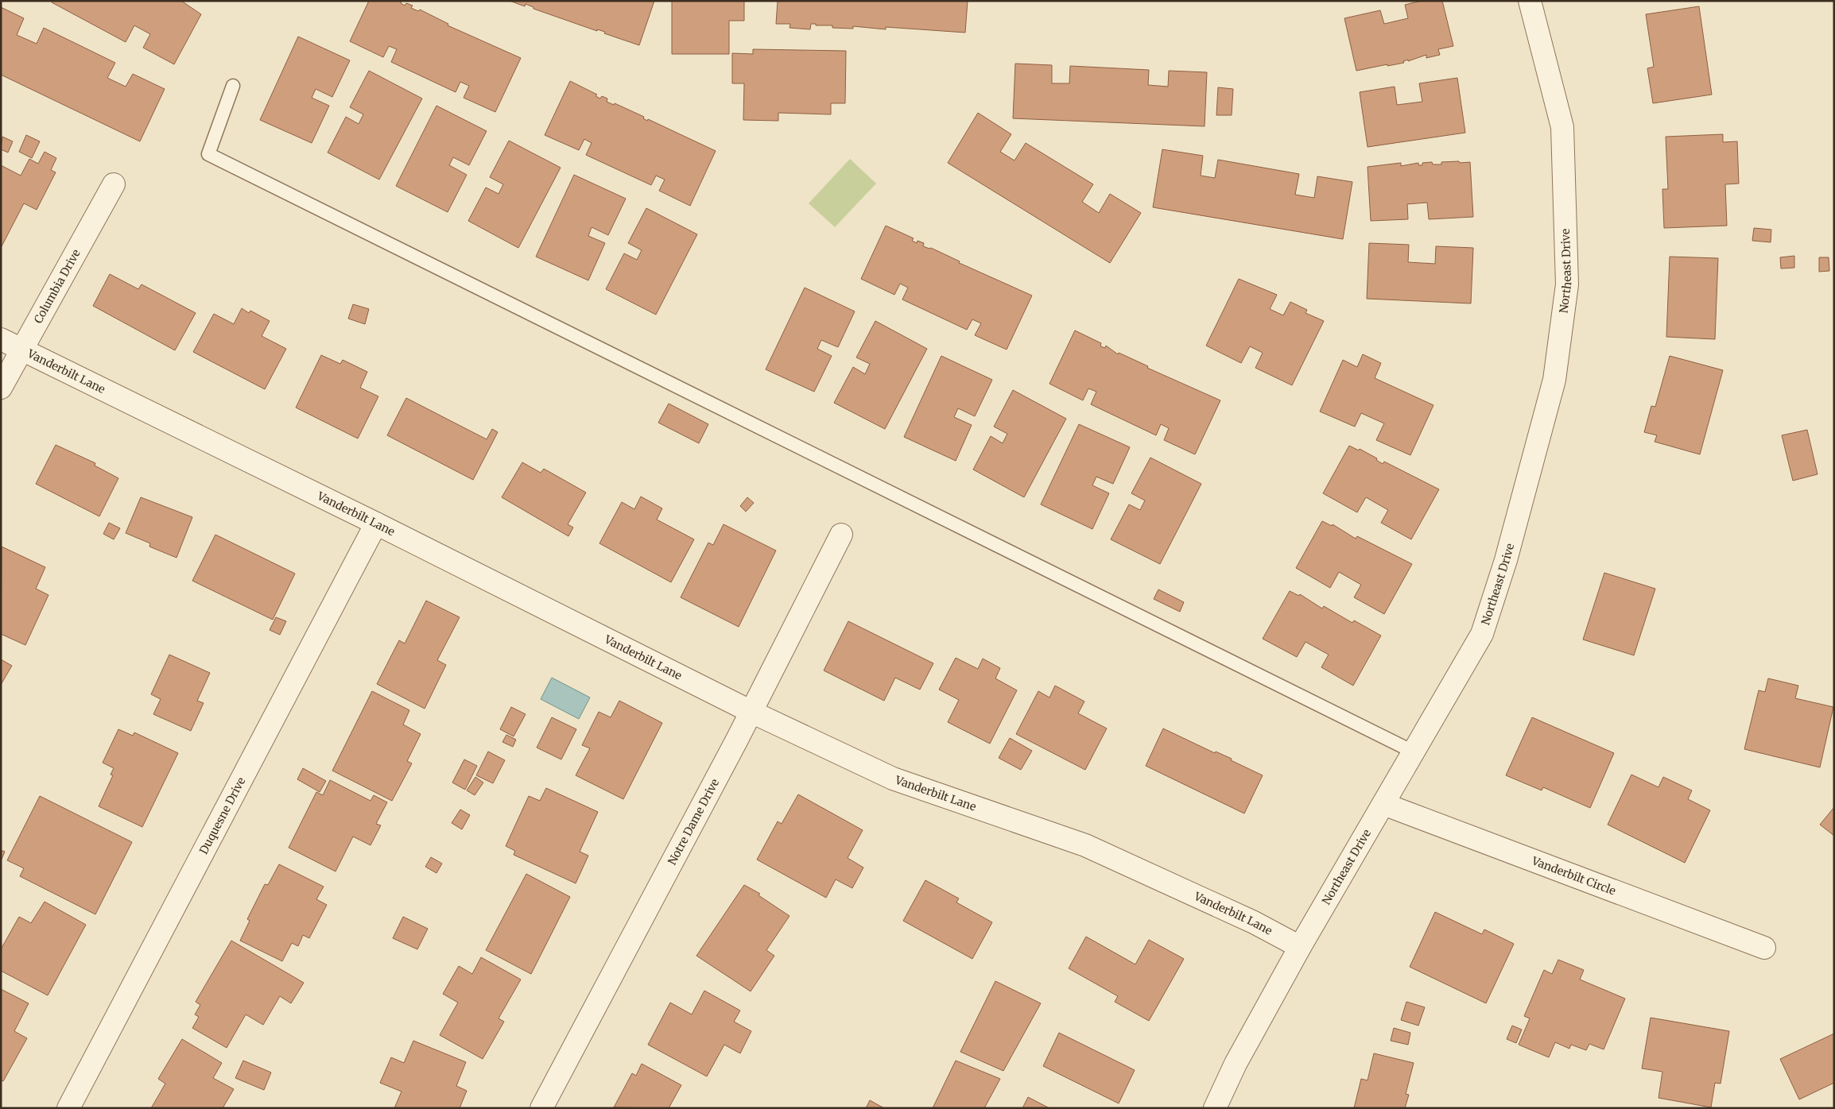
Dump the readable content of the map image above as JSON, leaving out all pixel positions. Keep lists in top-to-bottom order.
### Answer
{
  "streets": {
    "street": [
      "Northeast Drive",
      "Columbia Drive",
      "Vanderbilt Lane",
      "Duquesne Drive",
      "Notre Dame Drive",
      "Vanderbilt Circle"
    ]
  },
  "crossings": [
    ["Northeast Drive", "Vanderbilt Lane"],
    ["Northeast Drive", "Vanderbilt Circle"],
    ["Columbia Drive", "Vanderbilt Lane"],
    ["Vanderbilt Lane", "Duquesne Drive"],
    ["Vanderbilt Lane", "Notre Dame Drive"]
  ]
}
